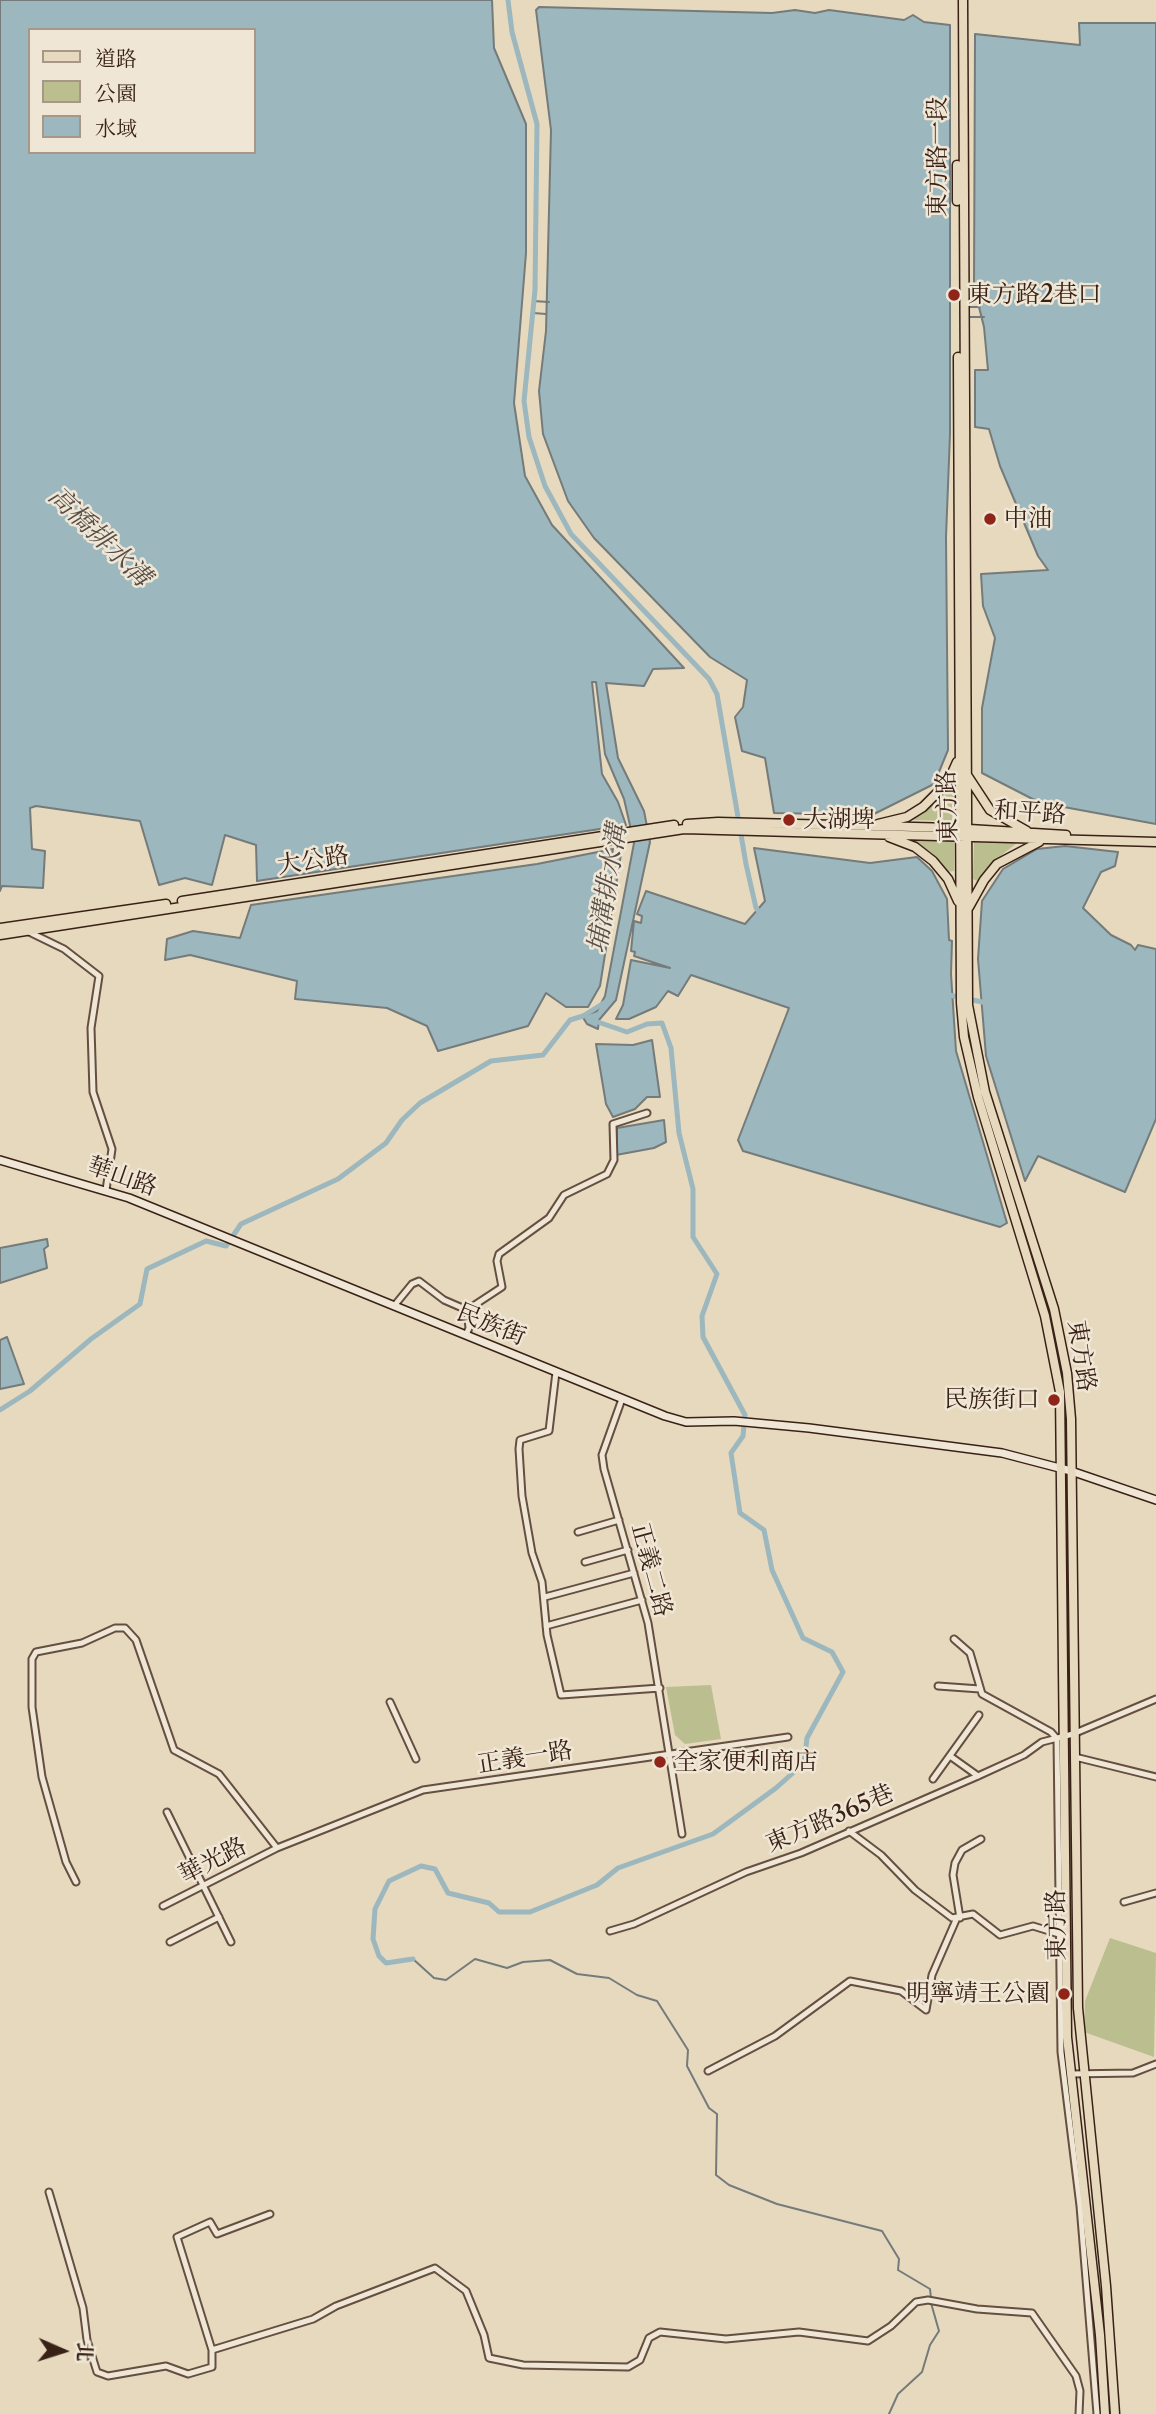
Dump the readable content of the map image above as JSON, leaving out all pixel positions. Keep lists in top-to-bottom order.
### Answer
{
  "streets": {
    "main road": [
      "東方路一段",
      "東方路",
      "和平路",
      "大公路"
    ],
    "street": [
      "華山路",
      "民族街",
      "正義二路",
      "正義一路",
      "東方路365巷",
      "華光路"
    ]
  },
  "crossings": [
    ["東方路一段", "東方路"],
    ["東方路", "和平路"],
    ["東方路", "民族街"],
    ["東方路", "東方路365巷"],
    ["和平路", "大公路"],
    ["華山路", "民族街"],
    ["民族街", "正義二路"],
    ["正義二路", "正義一路"],
    ["正義一路", "華光路"]
  ],
  "water": ["高橋排水溝", "埔溝排水溝"],
  "places": [
    "東方路2巷口",
    "中油",
    "大湖埤",
    "民族街口",
    "全家便利商店",
    "明寧靖王公園"
  ],
  "legend": ["道路", "公園", "水域"],
  "north": "right"
}
